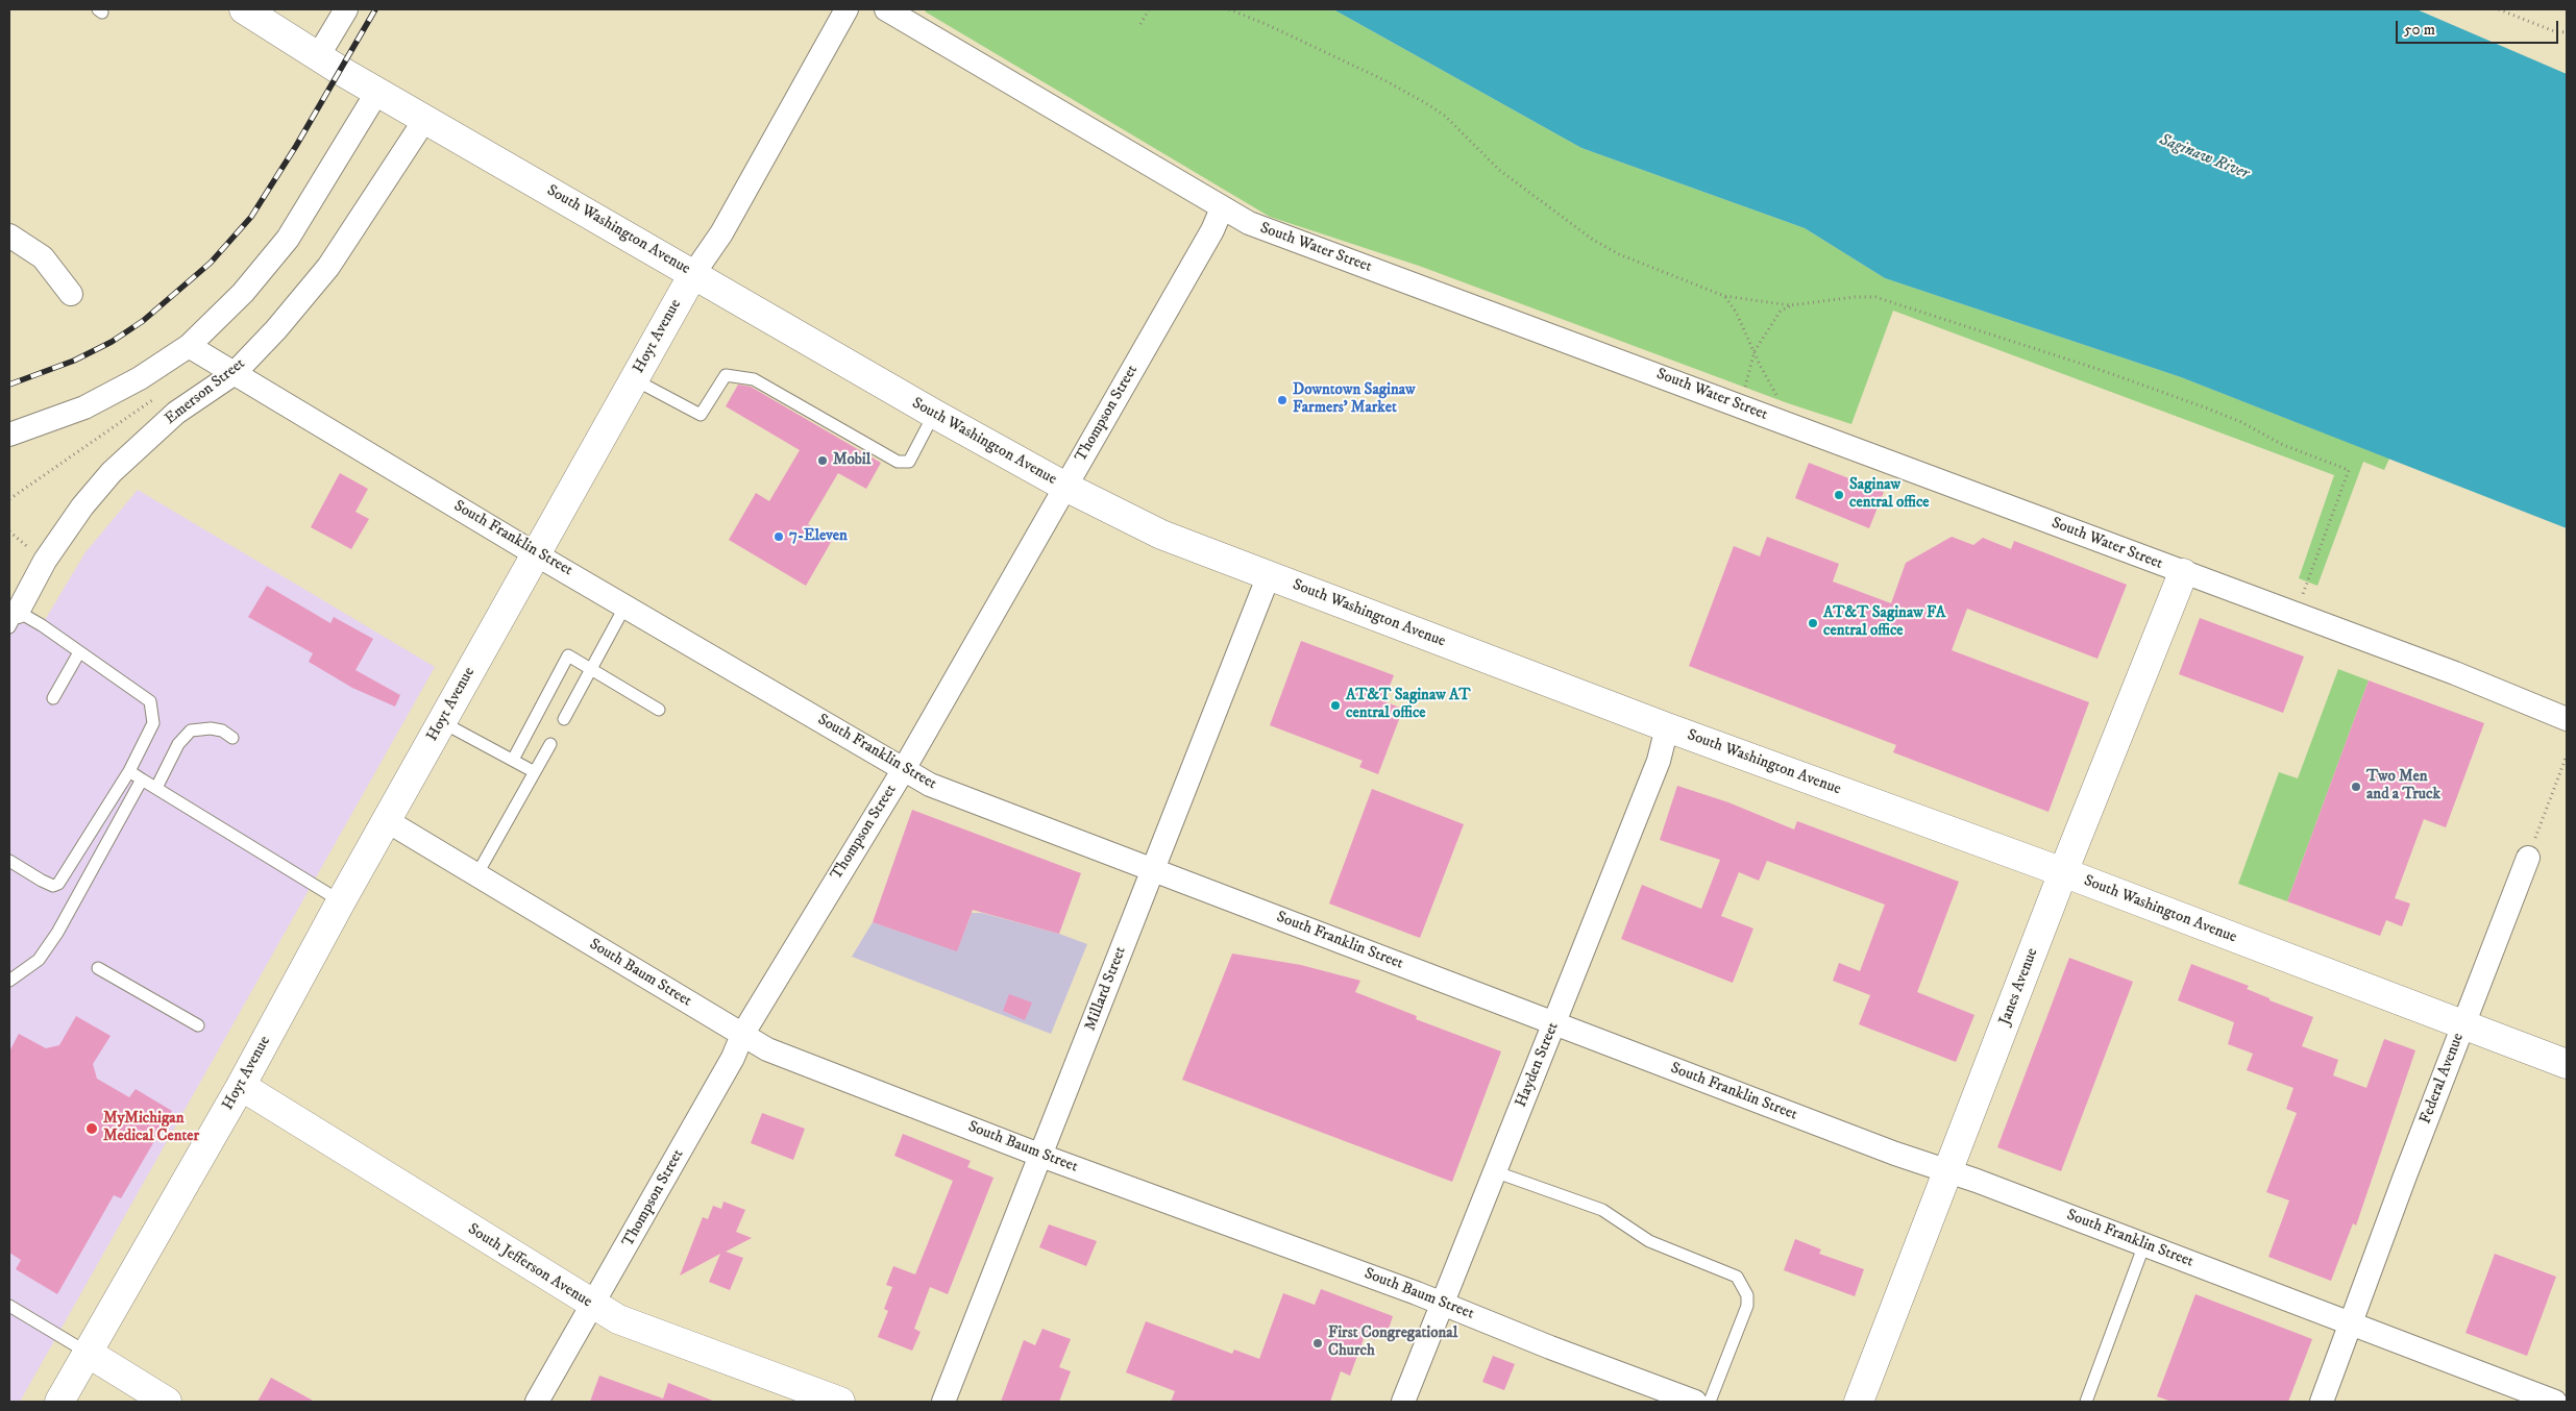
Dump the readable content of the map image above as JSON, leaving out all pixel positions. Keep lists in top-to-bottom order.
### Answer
{
  "streets": {
    "street": [
      "South Washington Avenue",
      "South Water Street",
      "Hoyt Avenue",
      "Emerson Street",
      "Thompson Street",
      "South Franklin Street",
      "South Baum Street",
      "Janes Avenue",
      "Millard Street",
      "Hayden Street",
      "Federal Avenue",
      "South Jefferson Avenue"
    ]
  },
  "crossings": [
    ["South Washington Avenue", "Hoyt Avenue"],
    ["South Washington Avenue", "Emerson Street"],
    ["South Washington Avenue", "Thompson Street"],
    ["South Washington Avenue", "Janes Avenue"],
    ["South Washington Avenue", "Millard Street"],
    ["South Washington Avenue", "Hayden Street"],
    ["South Washington Avenue", "Federal Avenue"],
    ["South Water Street", "Thompson Street"],
    ["South Water Street", "Janes Avenue"],
    ["Hoyt Avenue", "South Franklin Street"],
    ["Hoyt Avenue", "South Baum Street"],
    ["Hoyt Avenue", "South Jefferson Avenue"],
    ["Emerson Street", "South Franklin Street"],
    ["Thompson Street", "South Franklin Street"],
    ["Thompson Street", "South Baum Street"],
    ["Thompson Street", "South Jefferson Avenue"],
    ["South Franklin Street", "Janes Avenue"],
    ["South Franklin Street", "Millard Street"],
    ["South Franklin Street", "Hayden Street"],
    ["South Franklin Street", "Federal Avenue"],
    ["South Baum Street", "Millard Street"],
    ["South Baum Street", "Hayden Street"]
  ],
  "water": ["Saginaw River"],
  "places": [
    "Downtown Saginaw Farmers' Market",
    "Mobil",
    "Saginaw central office",
    "7-Eleven",
    "AT&T Saginaw FA central office",
    "AT&T Saginaw AT central office",
    "Two Men and a Truck",
    "MyMichigan Medical Center",
    "First Congregational Church"
  ],
  "scale_bar": "50 m"
}
